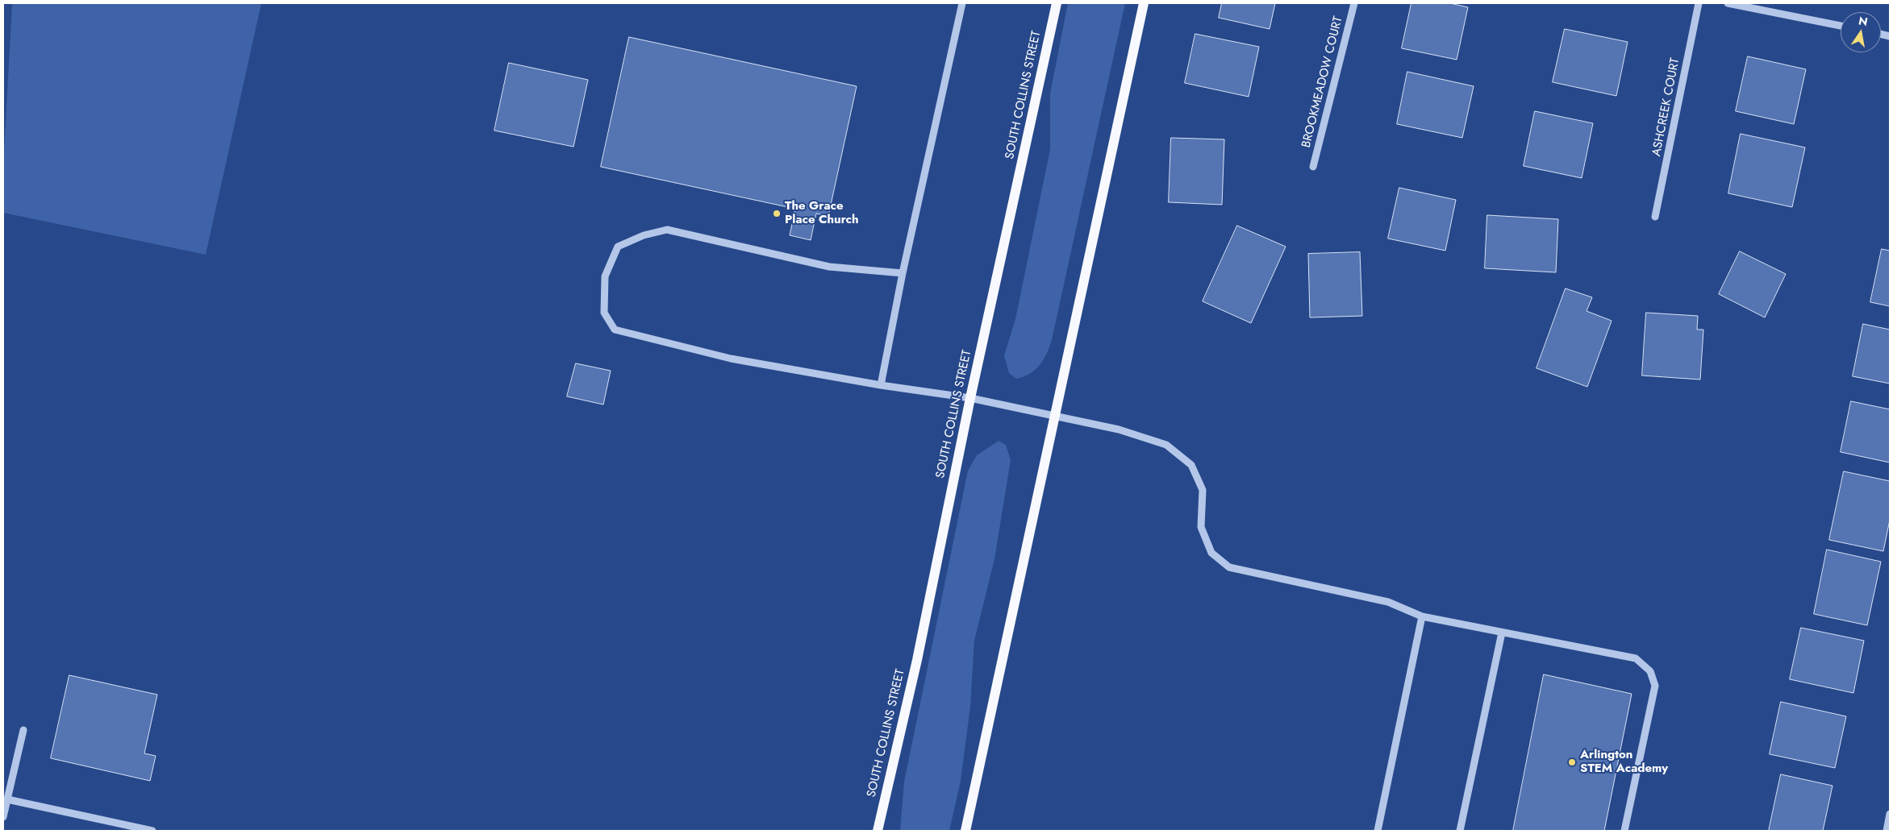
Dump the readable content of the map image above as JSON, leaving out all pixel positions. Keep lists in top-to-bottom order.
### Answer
{
  "streets": {
    "main road": ["SOUTH COLLINS STREET"],
    "street": ["BROOKMEADOW COURT", "ASHCREEK COURT"]
  },
  "places": ["The Grace Place Church", "Arlington STEM Academy"],
  "north": "top"
}
